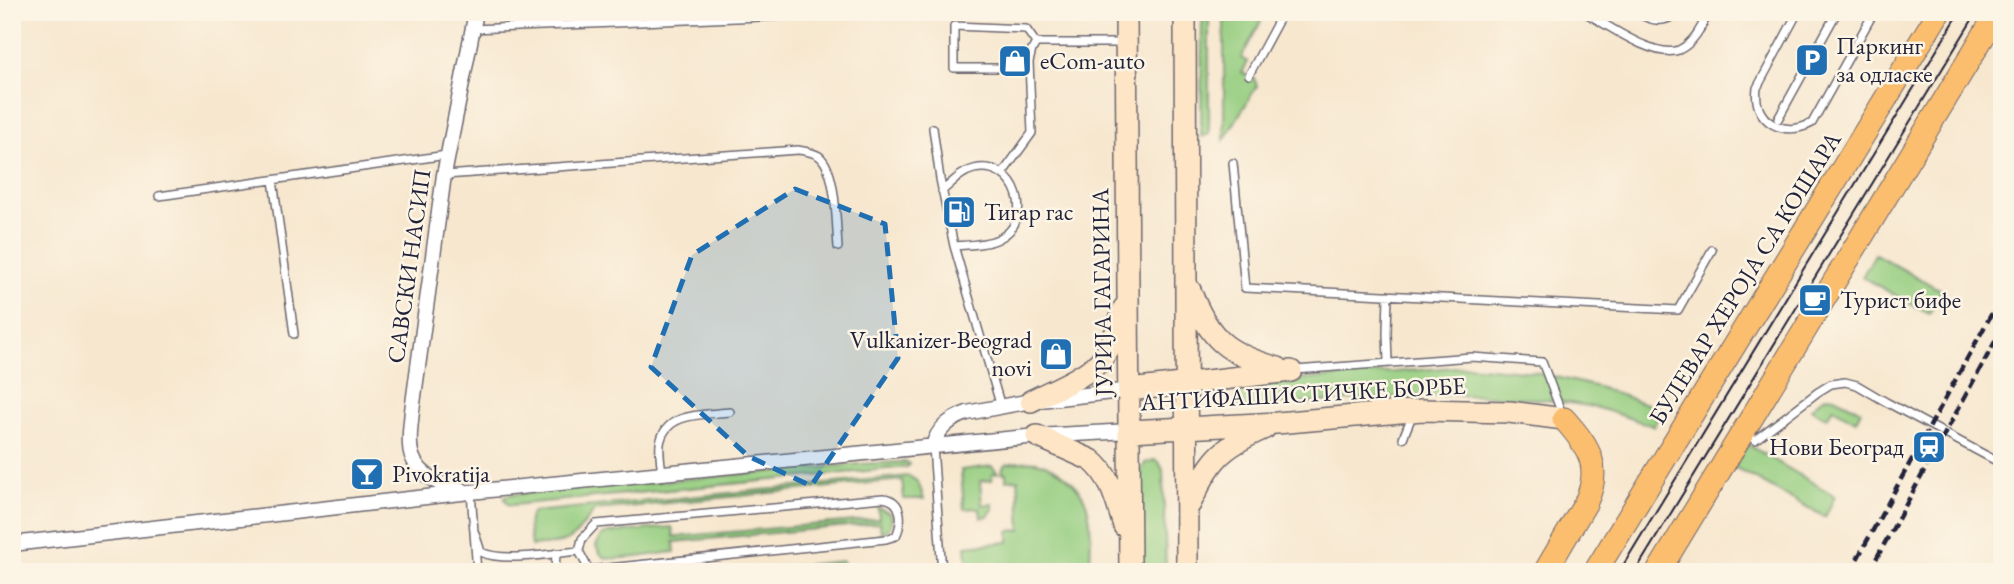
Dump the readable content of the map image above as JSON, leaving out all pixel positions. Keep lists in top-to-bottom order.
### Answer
{
  "streets": {
    "main road": ["БУЛЕВАР ХЕРОЈА СА КОШАРА", "ЈУРИЈА ГАГАРИНА", "АНТИФАШИСТИЧКЕ БОРБЕ"],
    "street": ["САВСКИ НАСИП"]
  },
  "crossings": [
    ["САВСКИ НАСИП", "ЈУРИЈА ГАГАРИНА"],
    ["САВСКИ НАСИП", "АНТИФАШИСТИЧКЕ БОРБЕ"],
    ["ЈУРИЈА ГАГАРИНА", "АНТИФАШИСТИЧКЕ БОРБЕ"]
  ],
  "places": {
    "parking": ["Паркинг за одласке"],
    "shop": ["eCom-auto", "Vulkanizer-Beograd novi"],
    "fuel station": ["Тигар гас"],
    "cafe": ["Турист бифе"],
    "station": ["Нови Београд"],
    "bar": ["Pivokratija"]
  }
}
